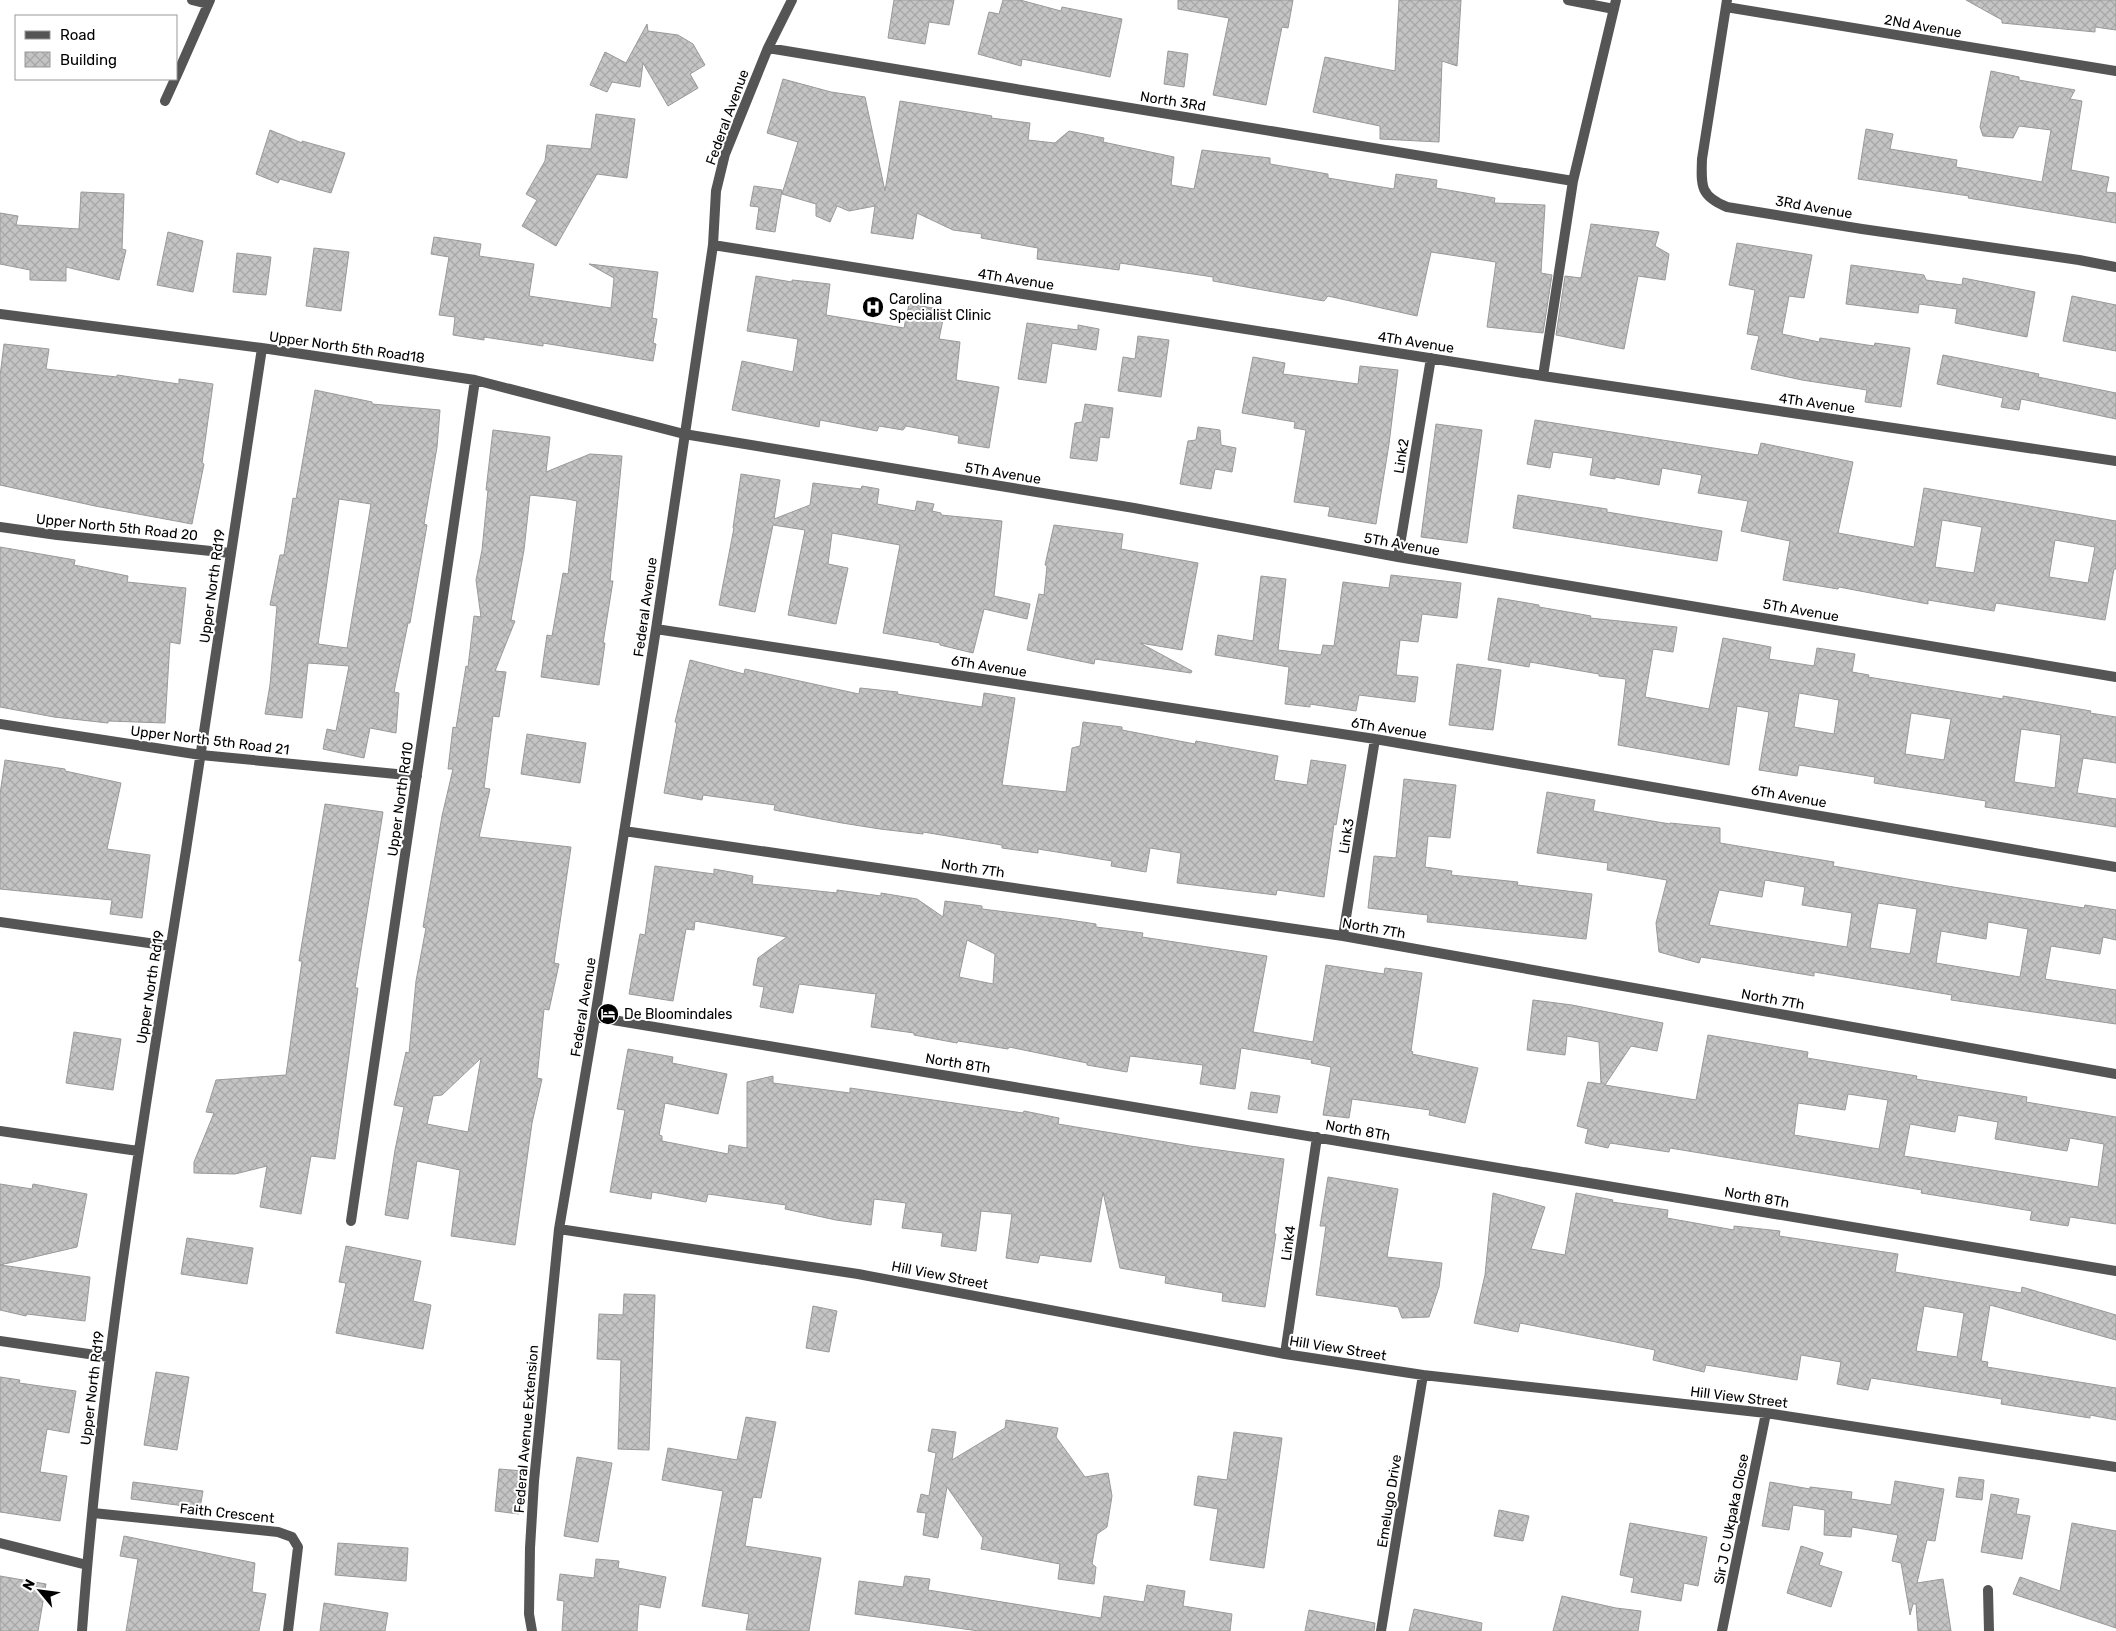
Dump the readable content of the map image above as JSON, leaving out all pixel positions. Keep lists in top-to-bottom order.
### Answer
{
  "streets": {
    "street": [
      "2Nd Avenue",
      "North 3Rd",
      "Federal Avenue",
      "3Rd Avenue",
      "4Th Avenue",
      "Upper North 5th Road18",
      "Link2",
      "5Th Avenue",
      "Upper North 5th Road 20",
      "Upper North Rd19",
      "6Th Avenue",
      "Upper North 5th Road 21",
      "Upper North Rd10",
      "Link3",
      "North 7Th",
      "North 8Th",
      "Link4",
      "Hill View Street",
      "Federal Avenue Extension",
      "Emelugo Drive",
      "Faith Crescent",
      "Sir J C Ukpaka Close"
    ]
  },
  "crossings": [
    ["2Nd Avenue", "3Rd Avenue"],
    ["North 3Rd", "Federal Avenue"],
    ["Federal Avenue", "4Th Avenue"],
    ["Federal Avenue", "Upper North 5th Road18"],
    ["Federal Avenue", "5Th Avenue"],
    ["Federal Avenue", "6Th Avenue"],
    ["Federal Avenue", "North 7Th"],
    ["Federal Avenue", "North 8Th"],
    ["Federal Avenue", "Hill View Street"],
    ["Federal Avenue", "Federal Avenue Extension"],
    ["4Th Avenue", "Link2"],
    ["Upper North 5th Road18", "5Th Avenue"],
    ["Upper North 5th Road18", "Upper North Rd19"],
    ["Upper North 5th Road18", "Upper North Rd10"],
    ["Link2", "5Th Avenue"],
    ["Upper North 5th Road 20", "Upper North Rd19"],
    ["Upper North Rd19", "Upper North 5th Road 21"],
    ["Upper North Rd19", "Faith Crescent"],
    ["6Th Avenue", "Link3"],
    ["Upper North 5th Road 21", "Upper North Rd10"],
    ["Link3", "North 7Th"],
    ["North 8Th", "Link4"],
    ["Link4", "Hill View Street"],
    ["Hill View Street", "Federal Avenue Extension"],
    ["Hill View Street", "Emelugo Drive"],
    ["Hill View Street", "Sir J C Ukpaka Close"]
  ],
  "places": {
    "hospital": ["Carolina Specialist Clinic"],
    "hotel": ["De Bloomindales"]
  },
  "legend": ["Road", "Building"],
  "north": "top left"
}
